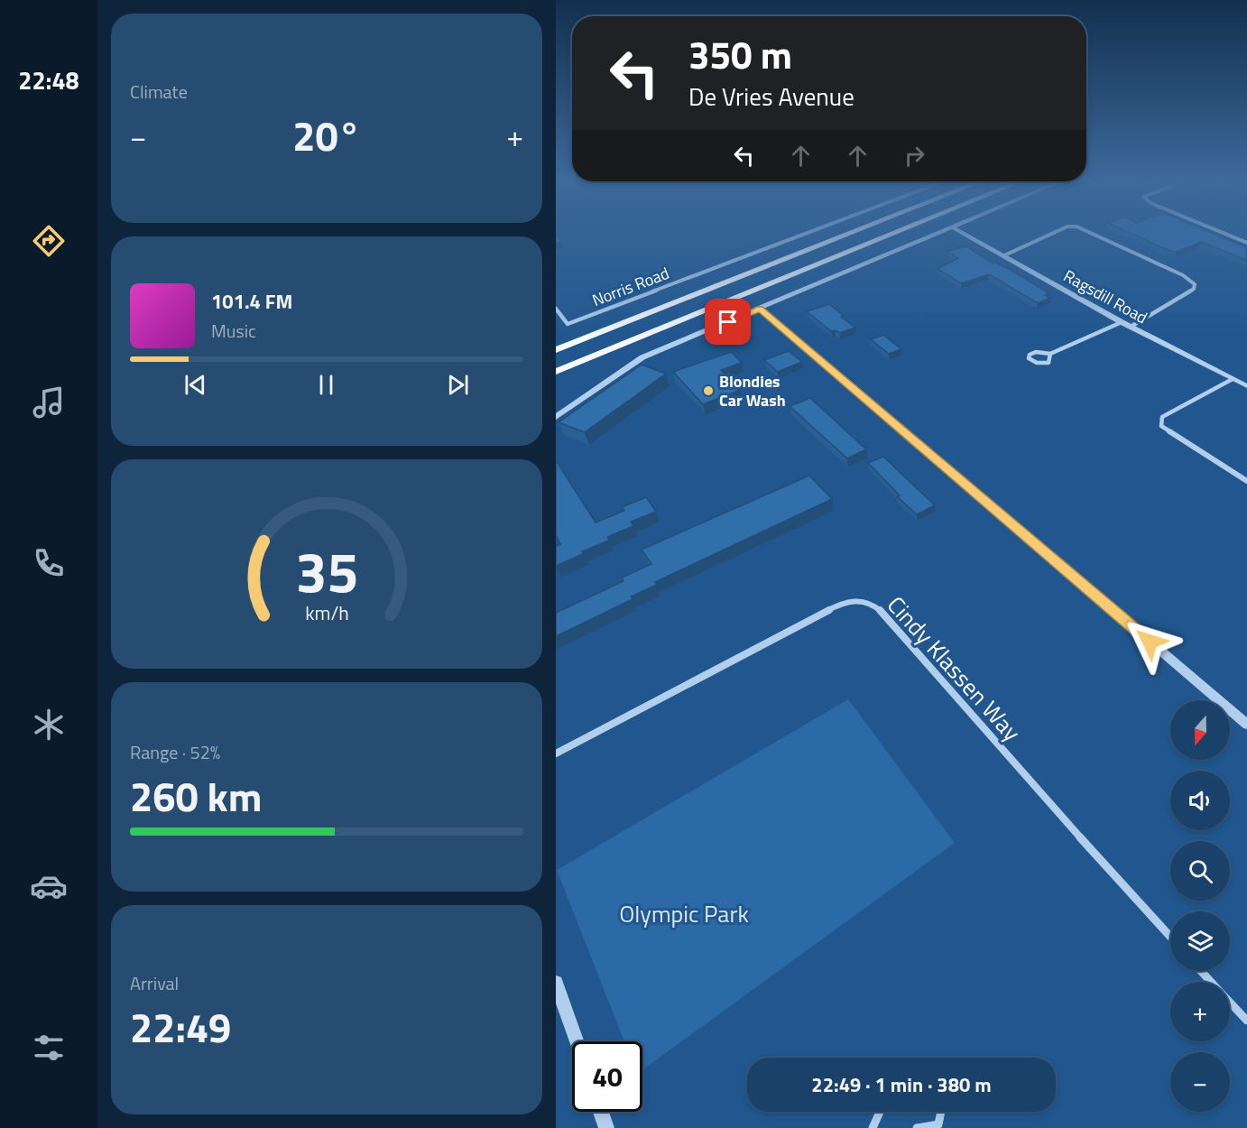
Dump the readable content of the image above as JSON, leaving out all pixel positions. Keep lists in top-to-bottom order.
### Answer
{
  "streets": {
    "street": ["Norris Road", "Ragsdill Road", "Cindy Klassen Way"]
  },
  "parks": ["Olympic Park"],
  "places": ["Blondies Car Wash"],
  "north": "bottom",
  "page": {
    "tabs": "22:48",
    "tile": [
      "Climate",
      ["Range · 52%", "260 km"],
      ["Arrival", "22:49"]
    ],
    "turn": ["350 m", "De Vries Avenue"],
    "heat": ["−", "20°", "+"],
    "song": ["101.4 FM", "Music"],
    "map_buttons": ["+", "−"],
    "limit": "40",
    "trip": "22:49 · 1 min · 380 m",
    "gauge": ["35", "km/h"]
  }
}
